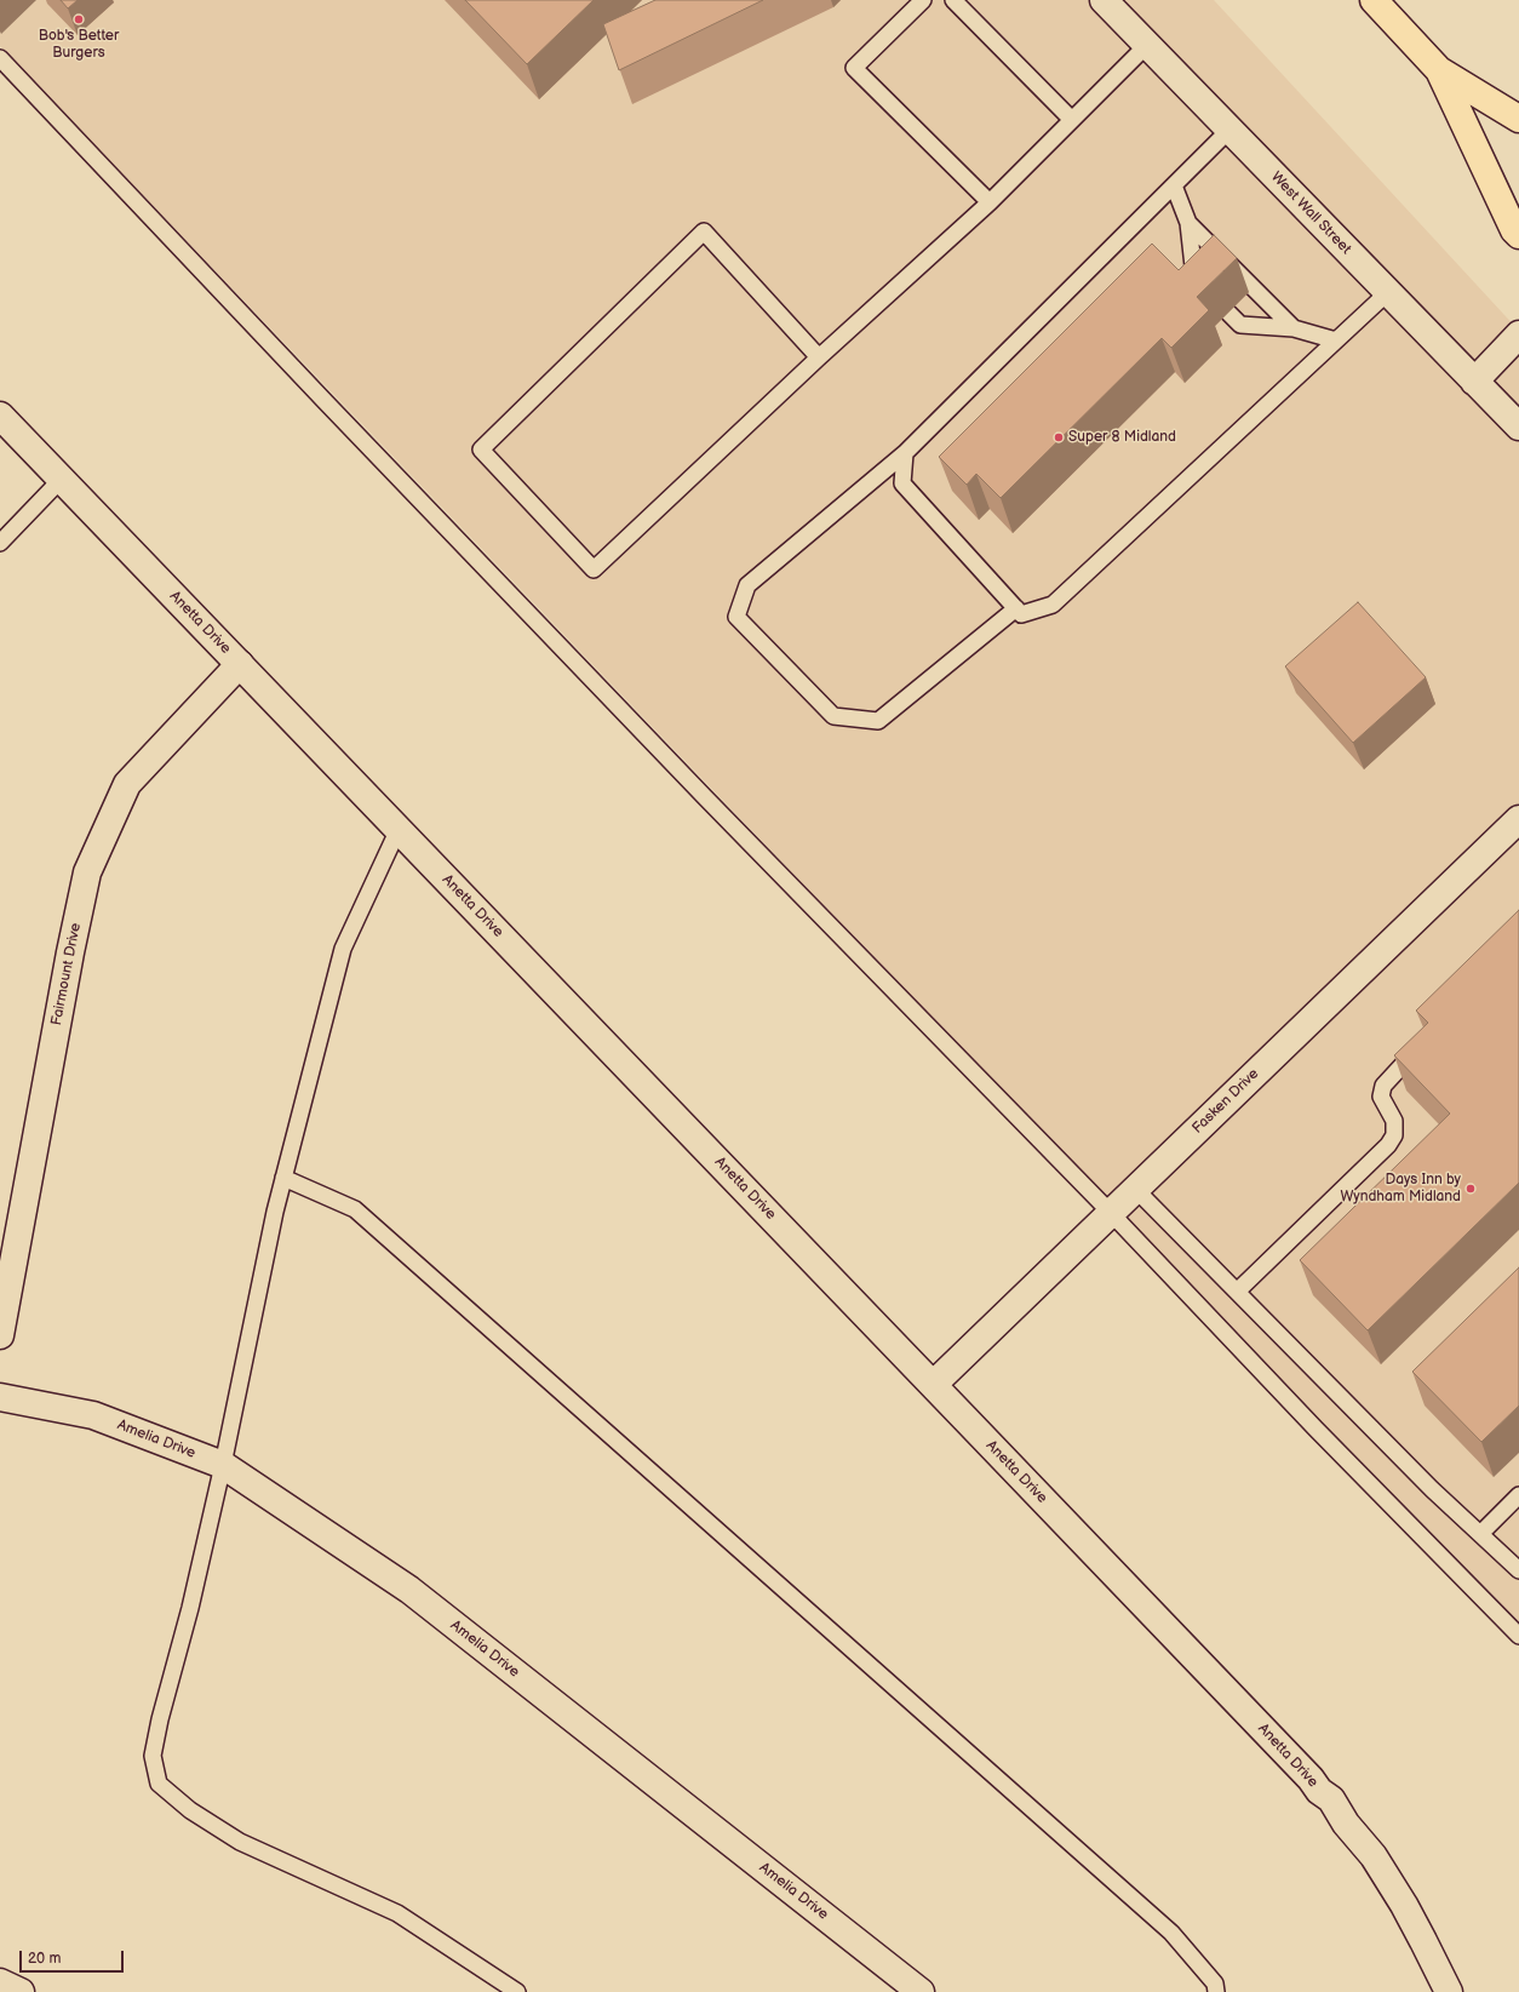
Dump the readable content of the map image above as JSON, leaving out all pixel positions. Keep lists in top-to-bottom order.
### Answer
{
  "streets": {
    "street": [
      "West Wall Street",
      "Anetta Drive",
      "Fairmount Drive",
      "Fasken Drive",
      "Amelia Drive"
    ]
  },
  "crossings": [
    ["Anetta Drive", "Fairmount Drive"],
    ["Anetta Drive", "Fasken Drive"]
  ],
  "places": ["Bob's Better Burgers", "Super 8 Midland", "Days Inn by Wyndham Midland"],
  "scale_bar": "20 m"
}
